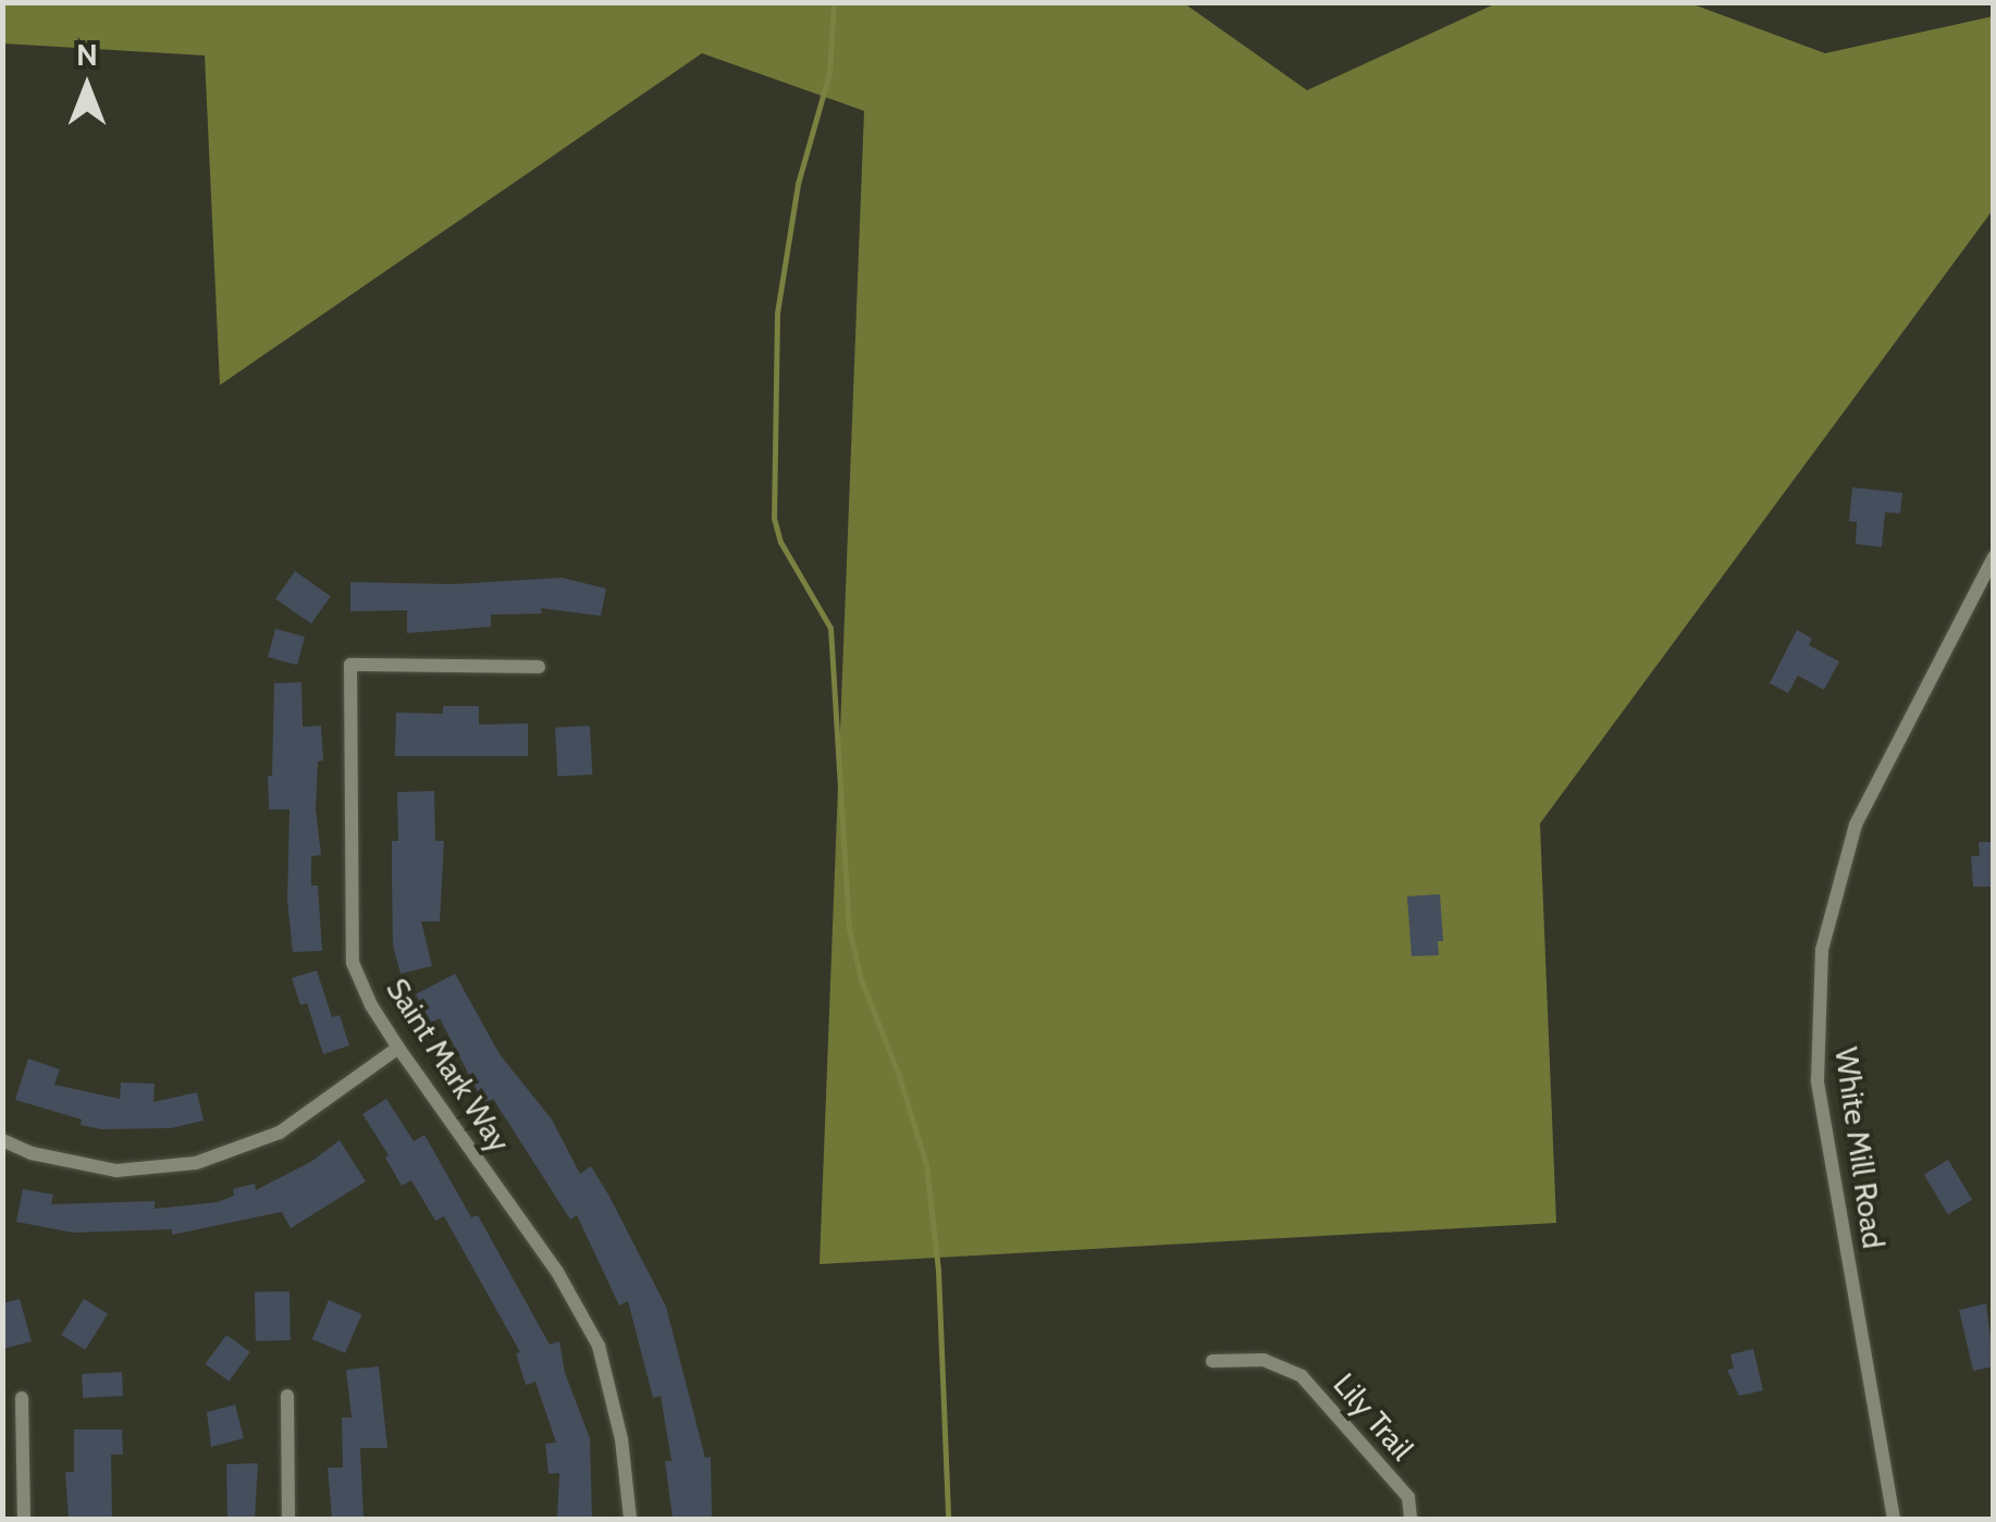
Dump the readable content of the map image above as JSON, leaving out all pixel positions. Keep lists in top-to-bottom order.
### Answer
{
  "streets": {
    "street": ["Saint Mark Way", "White Mill Road", "Lily Trail"]
  },
  "north": "top"
}
